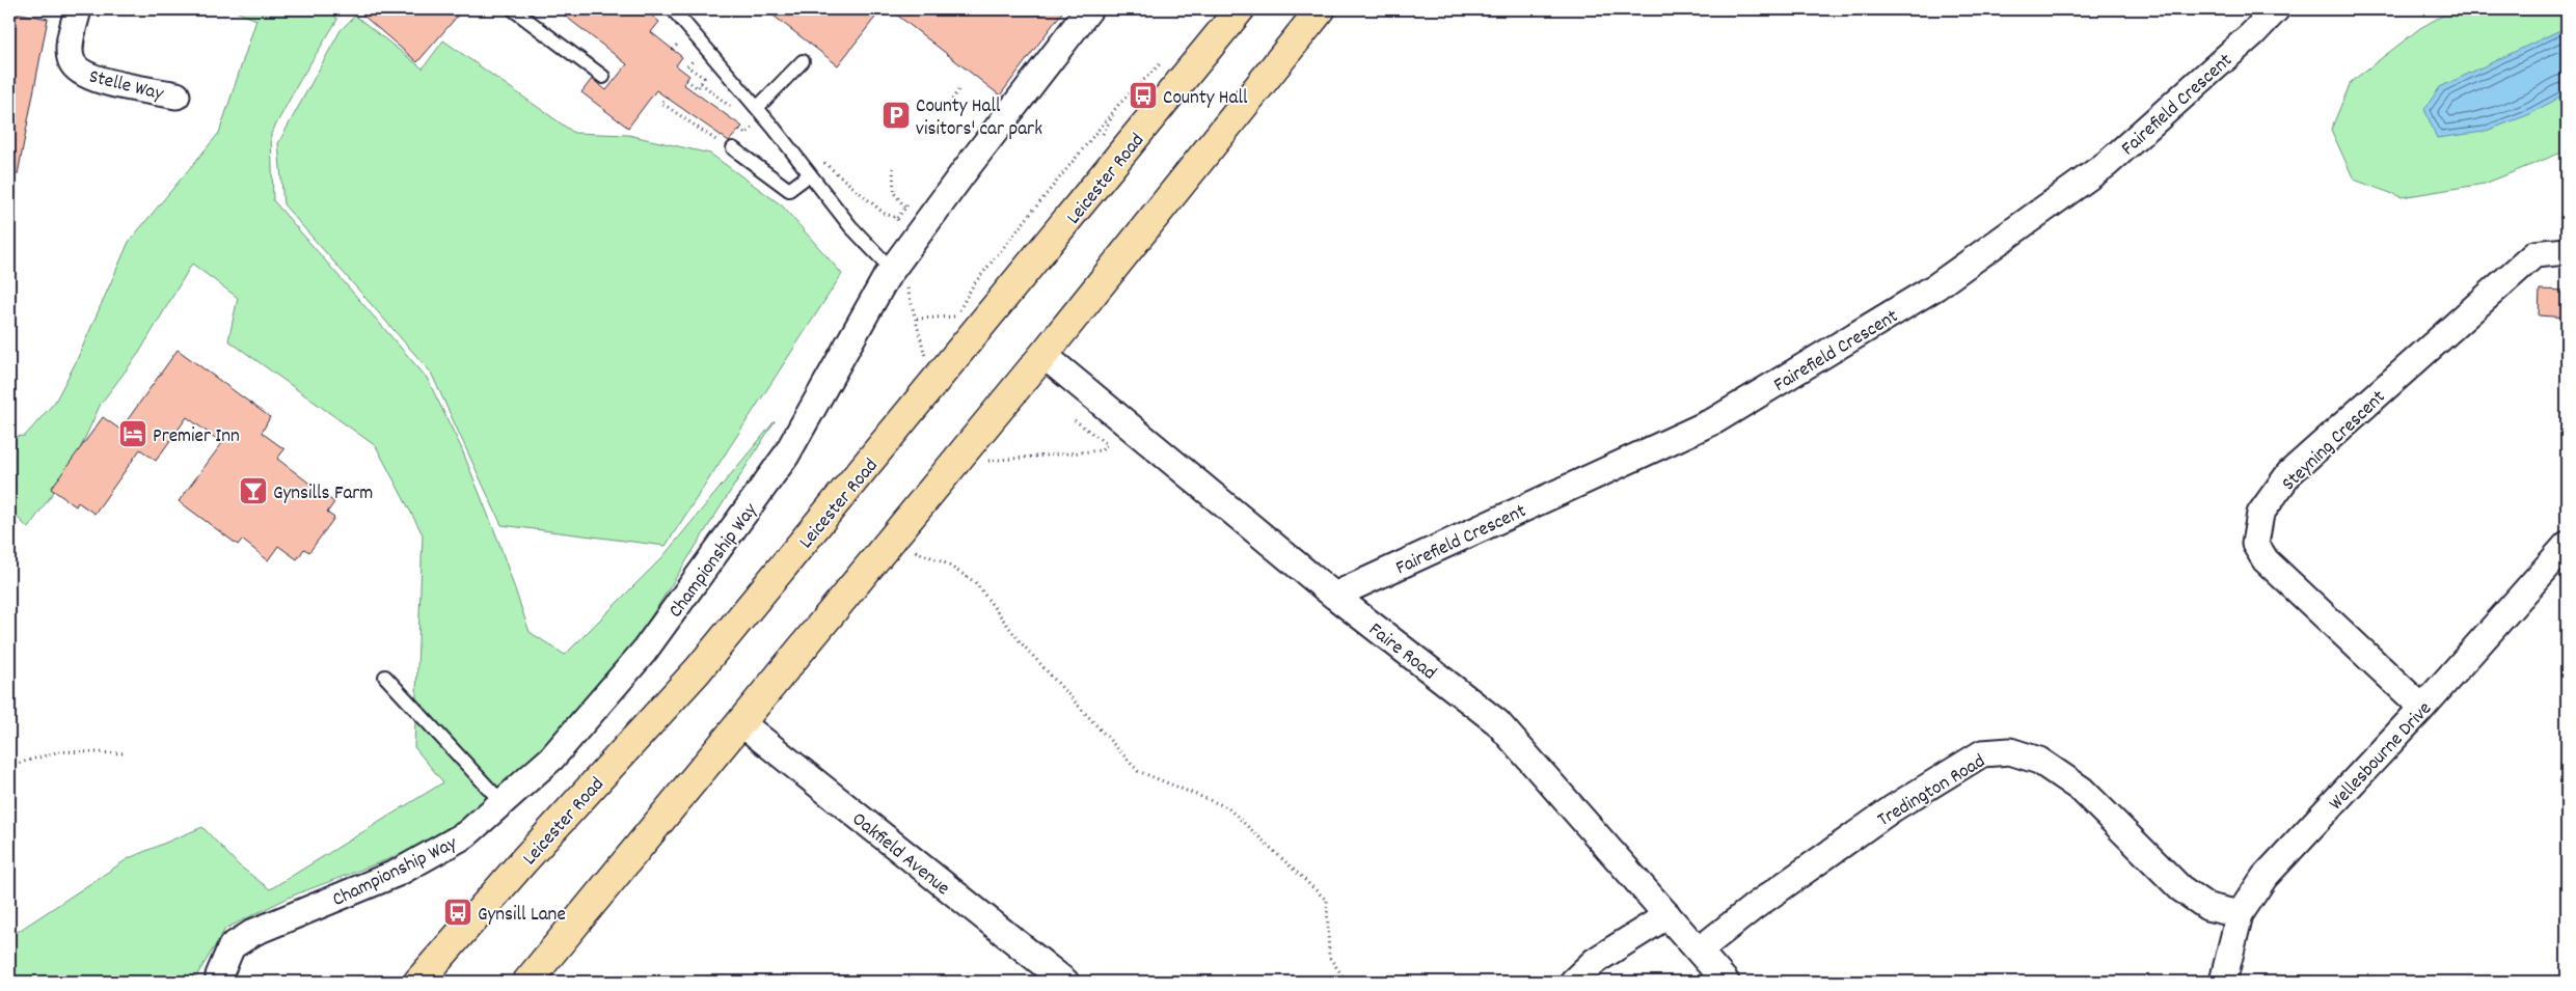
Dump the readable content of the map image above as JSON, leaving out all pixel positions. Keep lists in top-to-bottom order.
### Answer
{
  "streets": {
    "highway": ["Leicester Road"],
    "street": [
      "Stelle Way",
      "Fairefield Crescent",
      "Steyning Crescent",
      "Championship Way",
      "Faire Road",
      "Wellesbourne Drive",
      "Tredington Road",
      "Oakfield Avenue"
    ]
  },
  "crossings": [
    ["Fairefield Crescent", "Faire Road"],
    ["Steyning Crescent", "Wellesbourne Drive"],
    ["Faire Road", "Tredington Road"],
    ["Wellesbourne Drive", "Tredington Road"]
  ],
  "places": {
    "bus stop": ["County Hall", "Gynsill Lane"],
    "parking": ["County Hall visitors' car park"],
    "hotel": ["Premier Inn"],
    "bar": ["Gynsills Farm"]
  }
}
